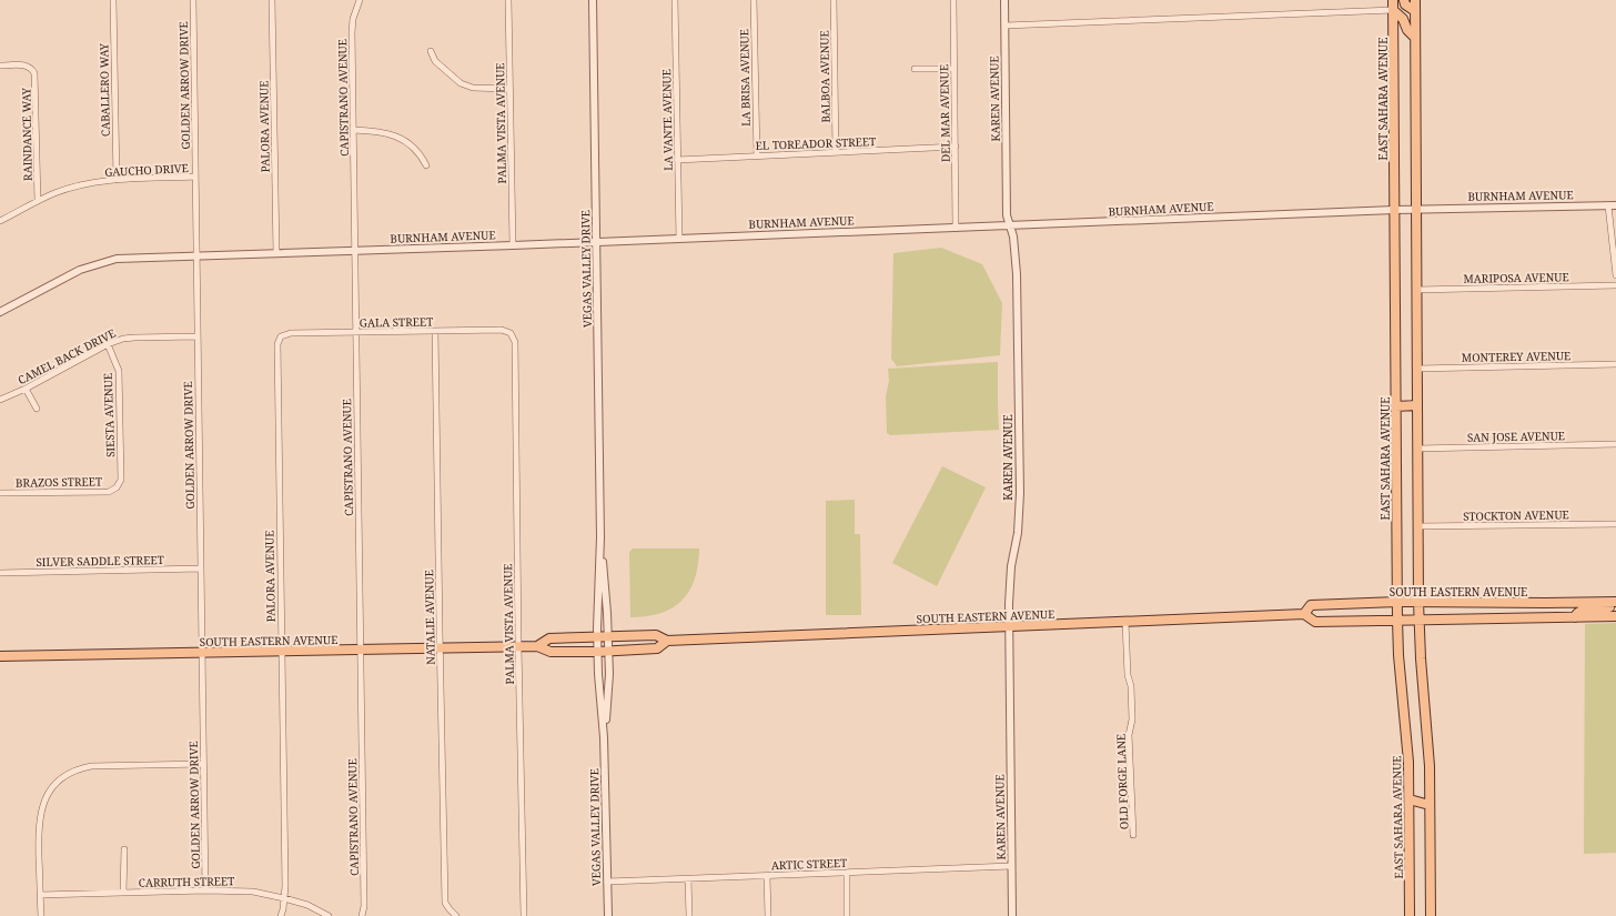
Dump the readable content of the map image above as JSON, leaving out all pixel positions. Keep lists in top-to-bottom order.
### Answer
{
  "streets": {
    "main road": ["EAST SAHARA AVENUE", "SOUTH EASTERN AVENUE"],
    "street": [
      "BALBOA AVENUE",
      "LA BRISA AVENUE",
      "GOLDEN ARROW DRIVE",
      "CABALLERO WAY",
      "CAPISTRANO AVENUE",
      "KAREN AVENUE",
      "DEL MAR AVENUE",
      "LA VANTE AVENUE",
      "PALMA VISTA AVENUE",
      "PALORA AVENUE",
      "RAINDANCE WAY",
      "EL TOREADOR STREET",
      "GAUCHO DRIVE",
      "BURNHAM AVENUE",
      "VEGAS VALLEY DRIVE",
      "MARIPOSA AVENUE",
      "GALA STREET",
      "CAMEL BACK DRIVE",
      "MONTEREY AVENUE",
      "SIESTA AVENUE",
      "SAN JOSE AVENUE",
      "BRAZOS STREET",
      "STOCKTON AVENUE",
      "SILVER SADDLE STREET",
      "NATALIE AVENUE",
      "OLD FORGE LANE",
      "ARTIC STREET",
      "CARRUTH STREET"
    ]
  },
  "crossings": [
    ["BALBOA AVENUE", "EL TOREADOR STREET"],
    ["LA BRISA AVENUE", "EL TOREADOR STREET"],
    ["GOLDEN ARROW DRIVE", "GAUCHO DRIVE"],
    ["GOLDEN ARROW DRIVE", "BURNHAM AVENUE"],
    ["GOLDEN ARROW DRIVE", "CAMEL BACK DRIVE"],
    ["GOLDEN ARROW DRIVE", "SILVER SADDLE STREET"],
    ["GOLDEN ARROW DRIVE", "SOUTH EASTERN AVENUE"],
    ["GOLDEN ARROW DRIVE", "CARRUTH STREET"],
    ["CABALLERO WAY", "GAUCHO DRIVE"],
    ["CAPISTRANO AVENUE", "BURNHAM AVENUE"],
    ["CAPISTRANO AVENUE", "GALA STREET"],
    ["CAPISTRANO AVENUE", "SOUTH EASTERN AVENUE"],
    ["KAREN AVENUE", "BURNHAM AVENUE"],
    ["KAREN AVENUE", "SOUTH EASTERN AVENUE"],
    ["KAREN AVENUE", "ARTIC STREET"],
    ["EAST SAHARA AVENUE", "BURNHAM AVENUE"],
    ["EAST SAHARA AVENUE", "SOUTH EASTERN AVENUE"],
    ["DEL MAR AVENUE", "EL TOREADOR STREET"],
    ["DEL MAR AVENUE", "BURNHAM AVENUE"],
    ["LA VANTE AVENUE", "EL TOREADOR STREET"],
    ["LA VANTE AVENUE", "BURNHAM AVENUE"],
    ["PALMA VISTA AVENUE", "BURNHAM AVENUE"],
    ["PALMA VISTA AVENUE", "GALA STREET"],
    ["PALMA VISTA AVENUE", "SOUTH EASTERN AVENUE"],
    ["PALORA AVENUE", "BURNHAM AVENUE"],
    ["PALORA AVENUE", "GALA STREET"],
    ["PALORA AVENUE", "SOUTH EASTERN AVENUE"],
    ["PALORA AVENUE", "CARRUTH STREET"],
    ["RAINDANCE WAY", "GAUCHO DRIVE"],
    ["BURNHAM AVENUE", "VEGAS VALLEY DRIVE"],
    ["VEGAS VALLEY DRIVE", "SOUTH EASTERN AVENUE"],
    ["VEGAS VALLEY DRIVE", "ARTIC STREET"],
    ["GALA STREET", "NATALIE AVENUE"],
    ["CAMEL BACK DRIVE", "SIESTA AVENUE"],
    ["SIESTA AVENUE", "BRAZOS STREET"],
    ["SOUTH EASTERN AVENUE", "NATALIE AVENUE"],
    ["SOUTH EASTERN AVENUE", "OLD FORGE LANE"]
  ]
}
